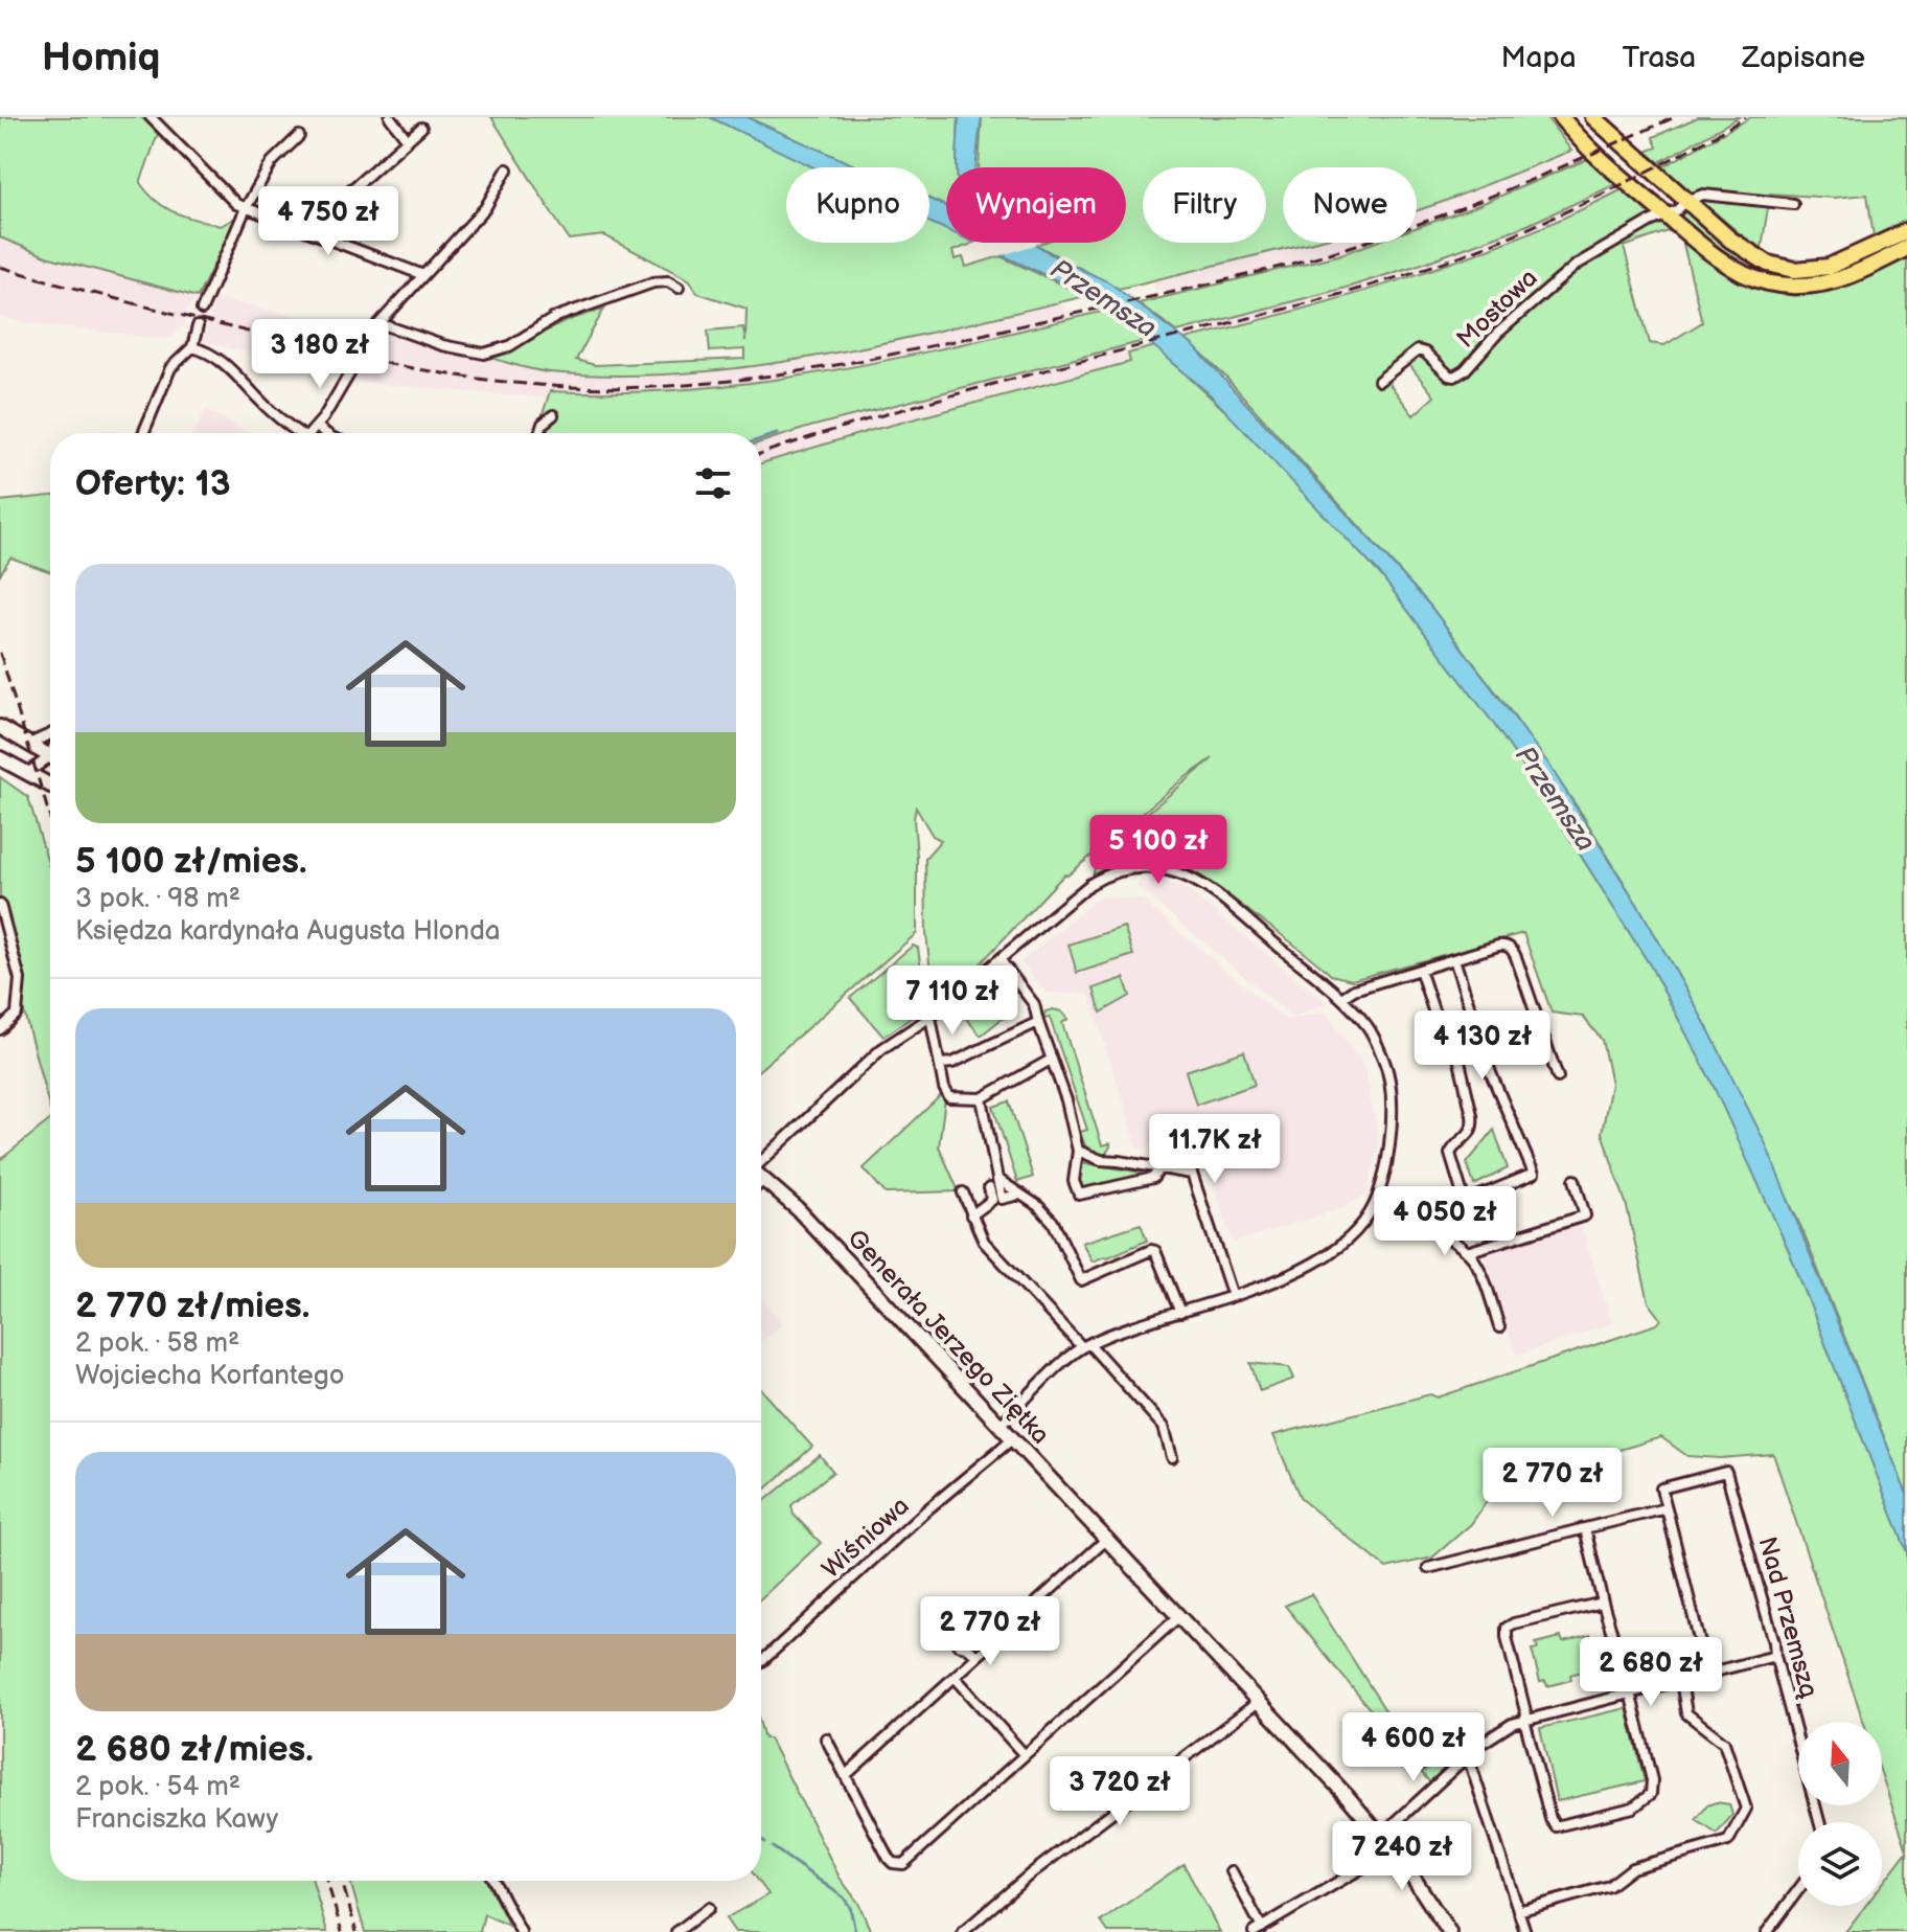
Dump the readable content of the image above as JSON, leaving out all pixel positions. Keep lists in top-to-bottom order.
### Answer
{
  "streets": {
    "main road": ["Generała Jerzego Ziętka"],
    "street": ["Mostowa", "Wiśniowa", "Nad Przemszą"]
  },
  "crossings": [
    ["Generała Jerzego Ziętka", "Wiśniowa"]
  ],
  "water": ["Przemsza"],
  "north": "top",
  "page": {
    "header": "Homiq",
    "nav": ["Mapa", "Trasa", "Zapisane"],
    "chip": [
      "Kupno",
      "Wynajem",
      "Filtry",
      "Nowe"
    ],
    "price": [
      "4 750 zł",
      "3 180 zł",
      "5 100 zł",
      "7 110 zł",
      "4 130 zł",
      "11.7K zł",
      "4 050 zł",
      "2 770 zł",
      "2 770 zł",
      "2 680 zł",
      "4 600 zł",
      "3 720 zł",
      "7 240 zł"
    ],
    "heading": "Oferty: 13",
    "list": [
      {
        "name": "5 100 zł/mies.",
        "note": "3 pok. · 98 m² · Księdza kardynała Augusta Hlonda"
      },
      {
        "name": "2 770 zł/mies.",
        "note": "2 pok. · 58 m² · Wojciecha Korfantego"
      },
      {
        "name": "2 680 zł/mies.",
        "note": "2 pok. · 54 m² · Franciszka Kawy"
      }
    ]
  }
}
